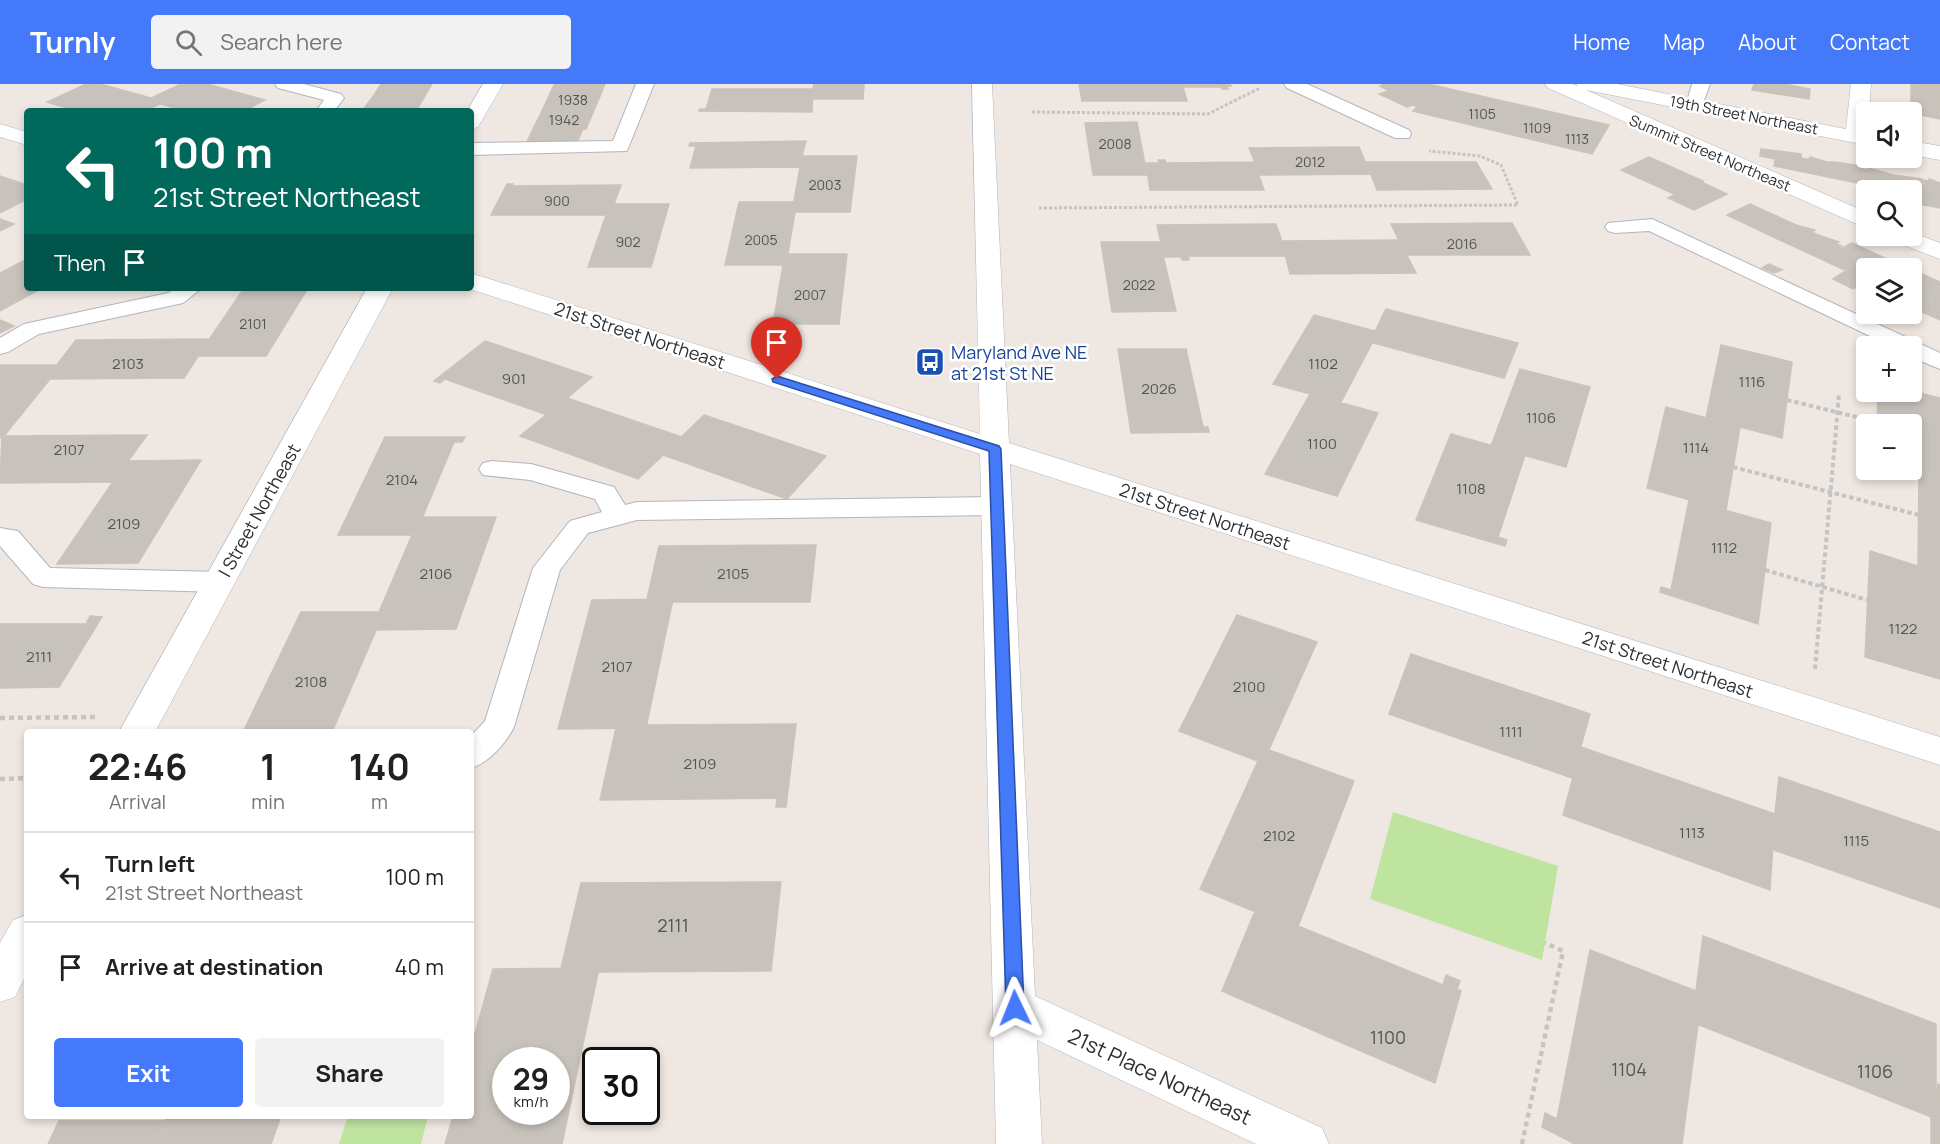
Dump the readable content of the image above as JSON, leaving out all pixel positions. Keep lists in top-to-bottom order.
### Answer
{
  "streets": {
    "street": [
      "19th Street Northeast",
      "Summit Street Northeast",
      "21st Street Northeast",
      "I Street Northeast",
      "21st Place Northeast"
    ]
  },
  "places": {
    "bus stop": ["Maryland Ave NE at 21st St NE"]
  },
  "house_numbers": [
    "1938",
    "1105",
    "1942",
    "1109",
    "1113",
    "2008",
    "2012",
    "2003",
    "900",
    "2005",
    "902",
    "2016",
    "2022",
    "2007",
    "2101",
    "2103",
    "1102",
    "901",
    "1116",
    "2026",
    "1106",
    "1100",
    "1114",
    "2107",
    "2104",
    "1108",
    "2109",
    "1112",
    "2106",
    "2105",
    "1122",
    "2111",
    "2107",
    "2108",
    "2100",
    "1111",
    "2109",
    "1113",
    "2102",
    "1115",
    "2111",
    "1100",
    "1104",
    "1106"
  ],
  "page": {
    "header": "Turnly",
    "search": "Search here",
    "nav": [
      "Home",
      "Map",
      "About",
      "Contact"
    ],
    "map_buttons": ["+", "−"],
    "turn": ["100 m", "21st Street Northeast"],
    "then": "Then",
    "eta": [
      "22:46",
      "Arrival",
      "1",
      "min",
      "140",
      "m"
    ],
    "list": [
      {
        "name": "Turn left",
        "note": "21st Street Northeast",
        "value": "100 m"
      },
      {
        "name": "Arrive at destination",
        "value": "40 m"
      }
    ],
    "buttons": ["Exit", "Share"],
    "speed": "29 km/h",
    "limit": "30"
  }
}
